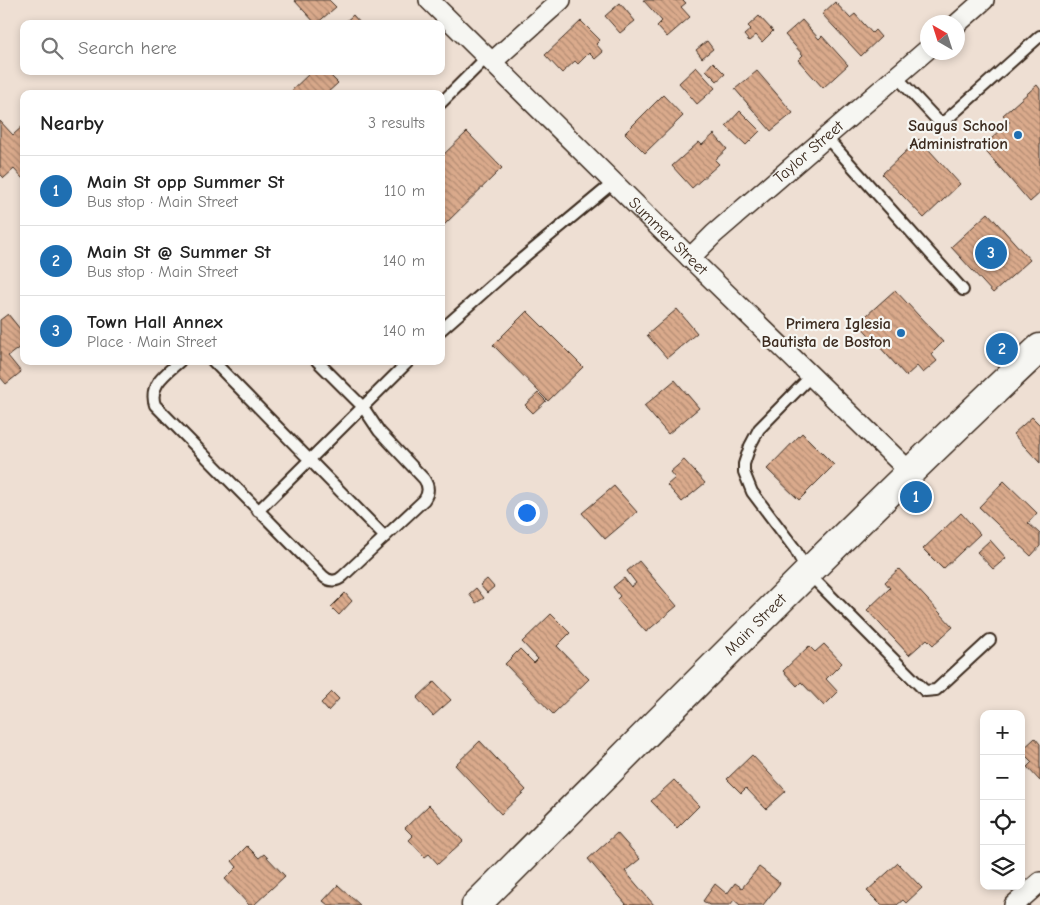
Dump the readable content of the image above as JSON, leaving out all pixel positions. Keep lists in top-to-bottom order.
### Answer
{
  "streets": {
    "main road": ["Main Street"],
    "street": ["Taylor Street", "Summer Street"]
  },
  "crossings": [
    ["Taylor Street", "Summer Street"],
    ["Summer Street", "Main Street"]
  ],
  "places": ["Saugus School Administration", "Primera Iglesia Bautista de Boston"],
  "north": "top left",
  "page": {
    "search": "Search here",
    "heading": ["Nearby", "3 results"],
    "list": [
      {
        "mark": "1",
        "name": "Main St opp Summer St",
        "note": "Bus stop · Main Street",
        "value": "110 m"
      },
      {
        "mark": "2",
        "name": "Main St @ Summer St",
        "note": "Bus stop · Main Street",
        "value": "140 m"
      },
      {
        "mark": "3",
        "name": "Town Hall Annex",
        "note": "Place · Main Street",
        "value": "140 m"
      }
    ],
    "pins": ["3", "2", "1"],
    "map_buttons": ["+", "−"]
  }
}
